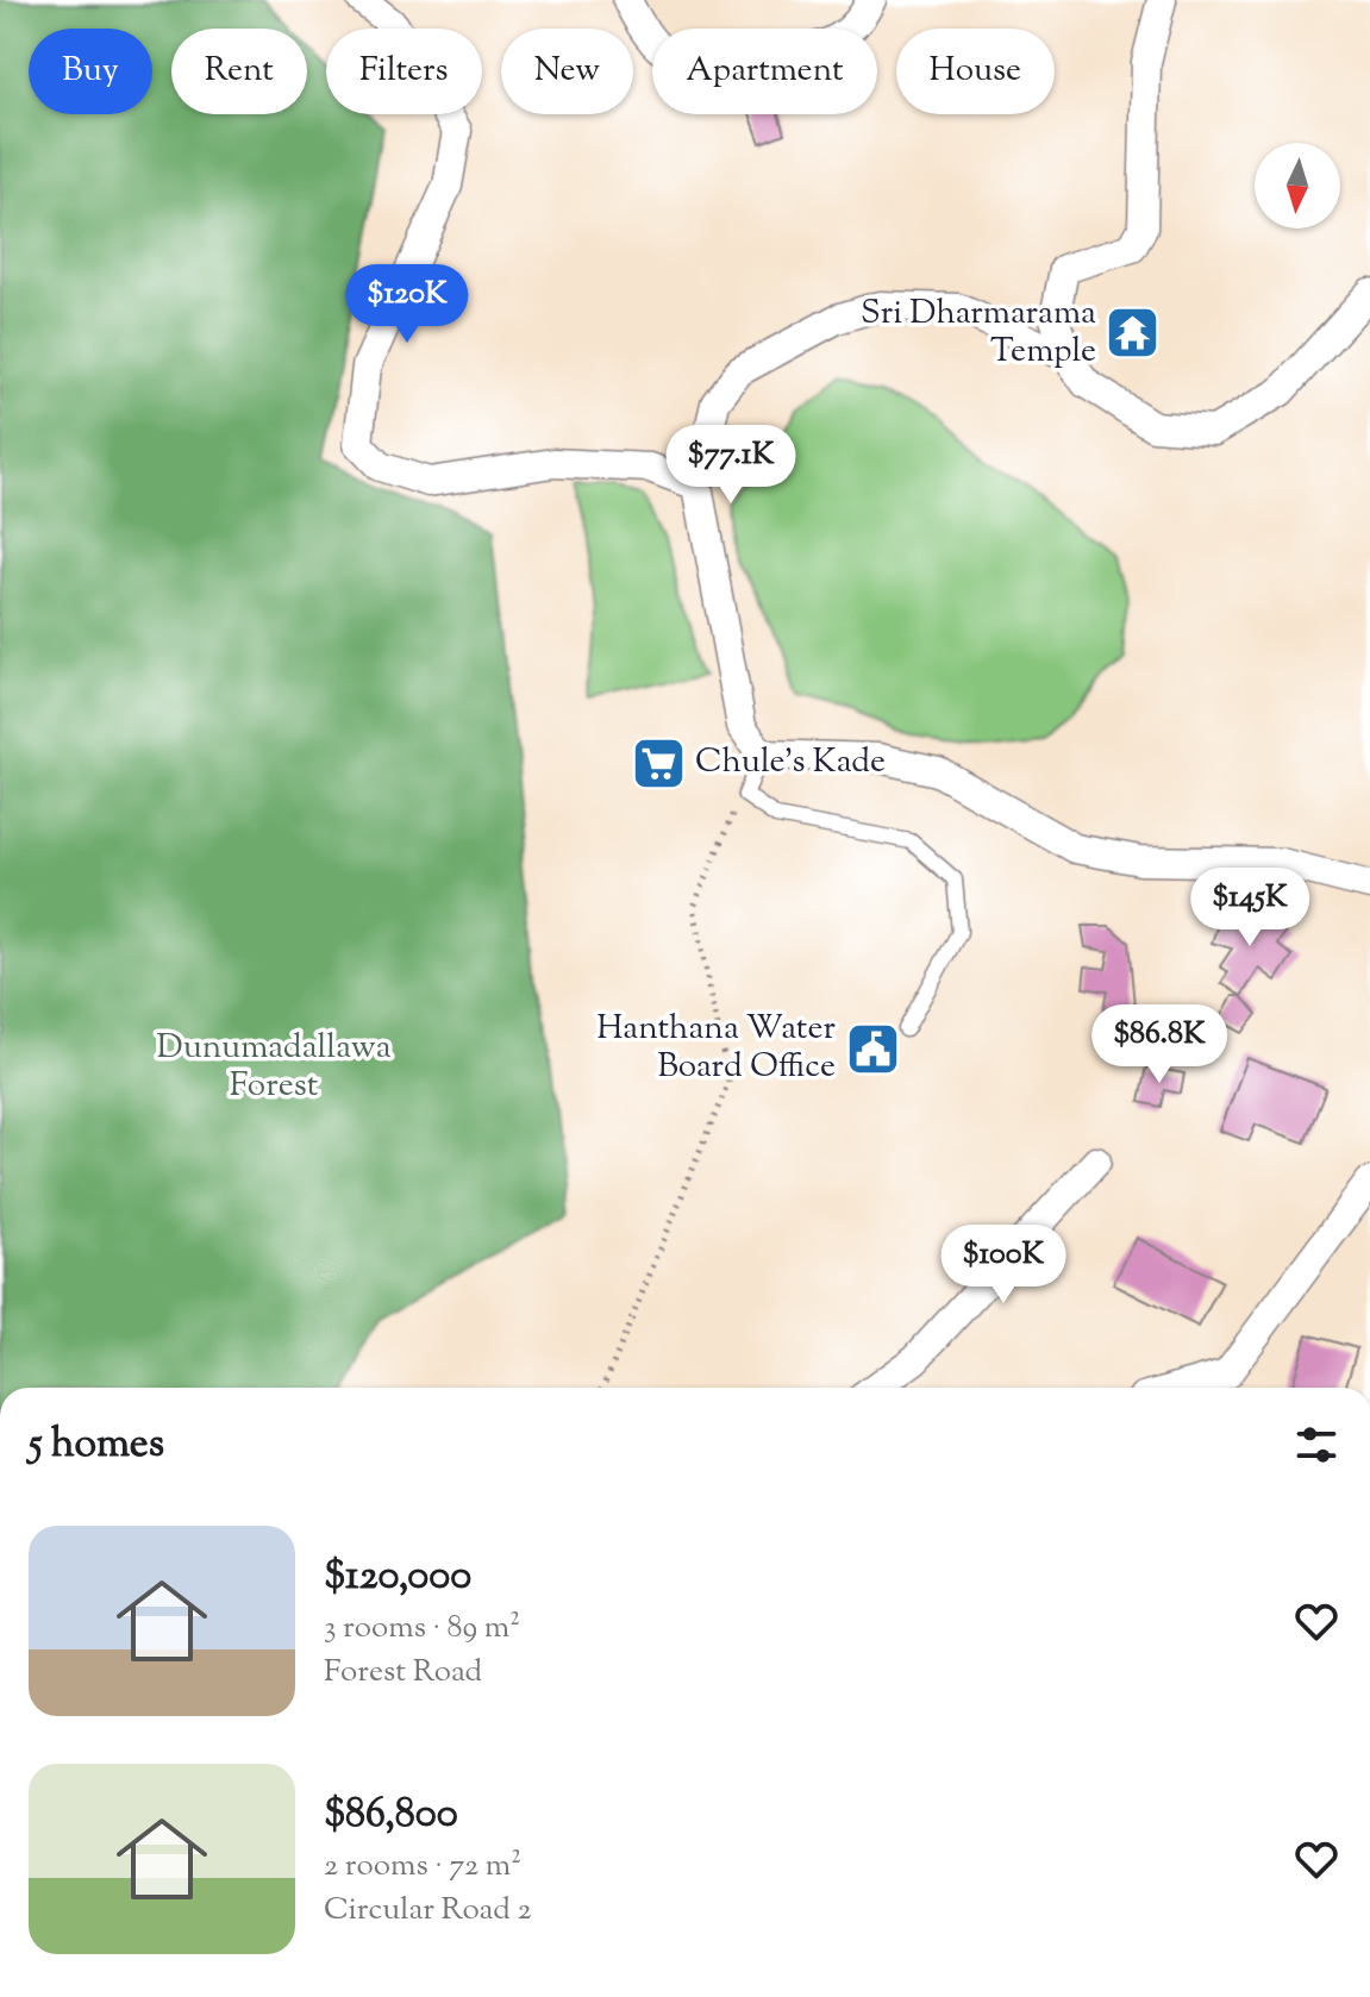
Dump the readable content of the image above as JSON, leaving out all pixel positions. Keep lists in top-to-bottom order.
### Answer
{
  "parks": ["Dunumadallawa Forest"],
  "places": {
    "temple": ["Sri Dharmarama Temple"],
    "supermarket": ["Chule's Kade"],
    "public building": ["Hanthana Water Board Office"]
  },
  "north": "bottom",
  "page": {
    "chip": [
      "Buy",
      "Rent",
      "Filters",
      "New",
      "Apartment",
      "House"
    ],
    "price": [
      "$120K",
      "$77.1K",
      "$145K",
      "$86.8K",
      "$100K"
    ],
    "heading": "5 homes",
    "list": [
      {
        "name": "$120,000",
        "note": "3 rooms · 89 m² · Forest Road"
      },
      {
        "name": "$86,800",
        "note": "2 rooms · 72 m² · Circular Road 2"
      }
    ]
  }
}
